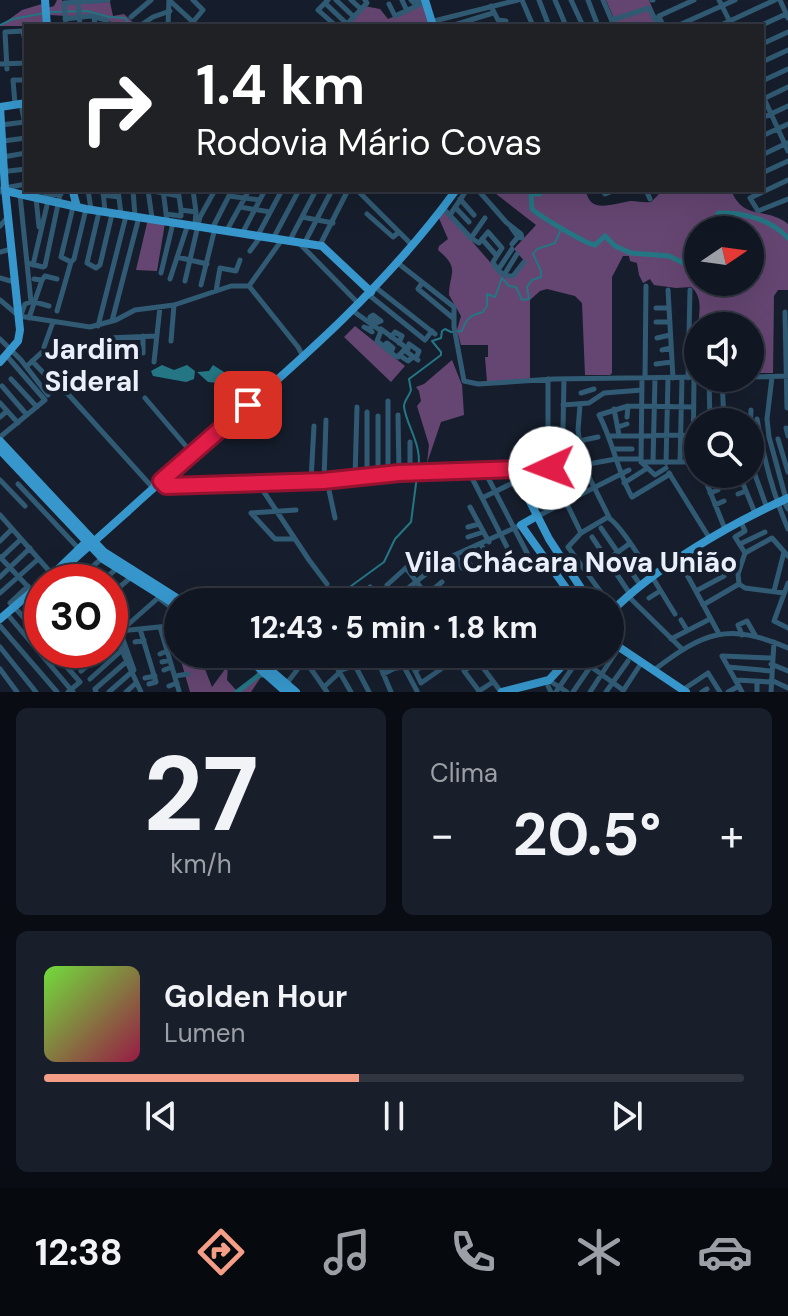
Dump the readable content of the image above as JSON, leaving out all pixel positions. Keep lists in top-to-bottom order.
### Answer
{
  "districts": ["Jardim Sideral", "Vila Chácara Nova União"],
  "north": "right",
  "page": {
    "turn": ["1.4 km", "Rodovia Mário Covas"],
    "limit": "30",
    "trip": "12:43 · 5 min · 1.8 km",
    "tile": [
      ["27", "km/h"],
      "Clima"
    ],
    "heat": ["−", "20.5°", "+"],
    "song": ["Golden Hour", "Lumen"],
    "tabs": "12:38"
  }
}
